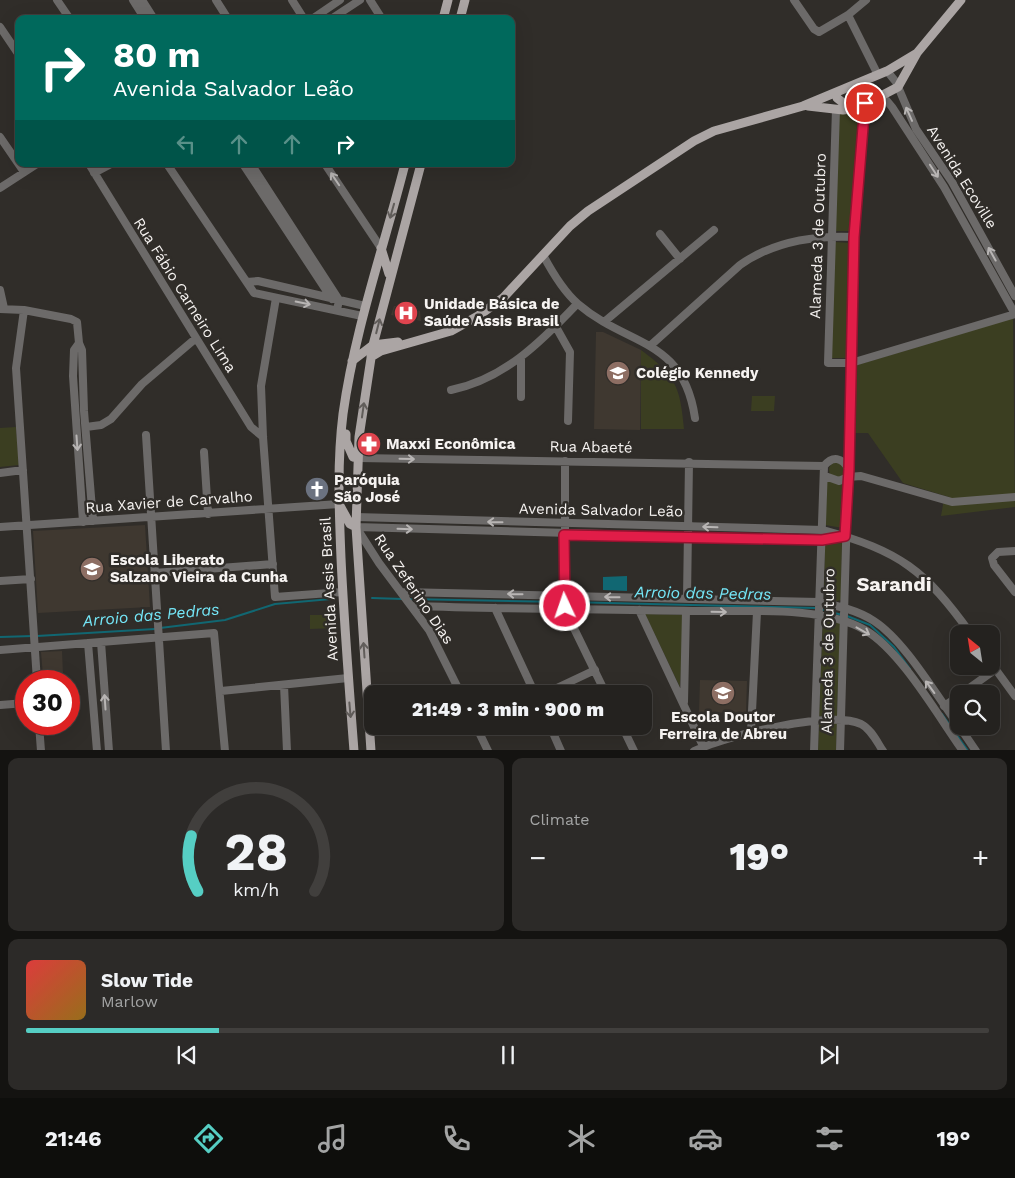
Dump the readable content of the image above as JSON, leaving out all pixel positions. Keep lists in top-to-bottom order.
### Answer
{
  "streets": {
    "main road": ["Avenida Assis Brasil"],
    "street": [
      "Avenida Ecoville",
      "Alameda 3 de Outubro",
      "Rua Fábio Carneiro Lima",
      "Rua Abaeté",
      "Rua Xavier de Carvalho",
      "Avenida Salvador Leão",
      "Rua Zeferino Dias"
    ]
  },
  "crossings": [
    ["Alameda 3 de Outubro", "Rua Abaeté"],
    ["Alameda 3 de Outubro", "Avenida Salvador Leão"],
    ["Rua Abaeté", "Avenida Assis Brasil"],
    ["Rua Xavier de Carvalho", "Avenida Assis Brasil"],
    ["Avenida Salvador Leão", "Avenida Assis Brasil"],
    ["Avenida Salvador Leão", "Rua Zeferino Dias"],
    ["Avenida Assis Brasil", "Rua Zeferino Dias"]
  ],
  "one_way": ["Rua Abaeté"],
  "districts": ["Sarandi"],
  "water": ["Arroio das Pedras"],
  "places": {
    "hospital": ["Unidade Básica de Saúde Assis Brasil"],
    "school or university": ["Colégio Kennedy", "Escola Liberato Salzano Vieira da Cunha", "Escola Doutor Ferreira de Abreu"],
    "pharmacy": ["Maxxi Econômica"],
    "church": ["Paróquia São José"]
  },
  "north": "top left",
  "page": {
    "turn": ["80 m", "Avenida Salvador Leão"],
    "limit": "30",
    "trip": "21:49 · 3 min · 900 m",
    "tile": "Climate",
    "heat": ["−", "19°", "+"],
    "song": ["Slow Tide", "Marlow"],
    "tabs": ["21:46", "19°"],
    "gauge": ["28", "km/h"]
  }
}
